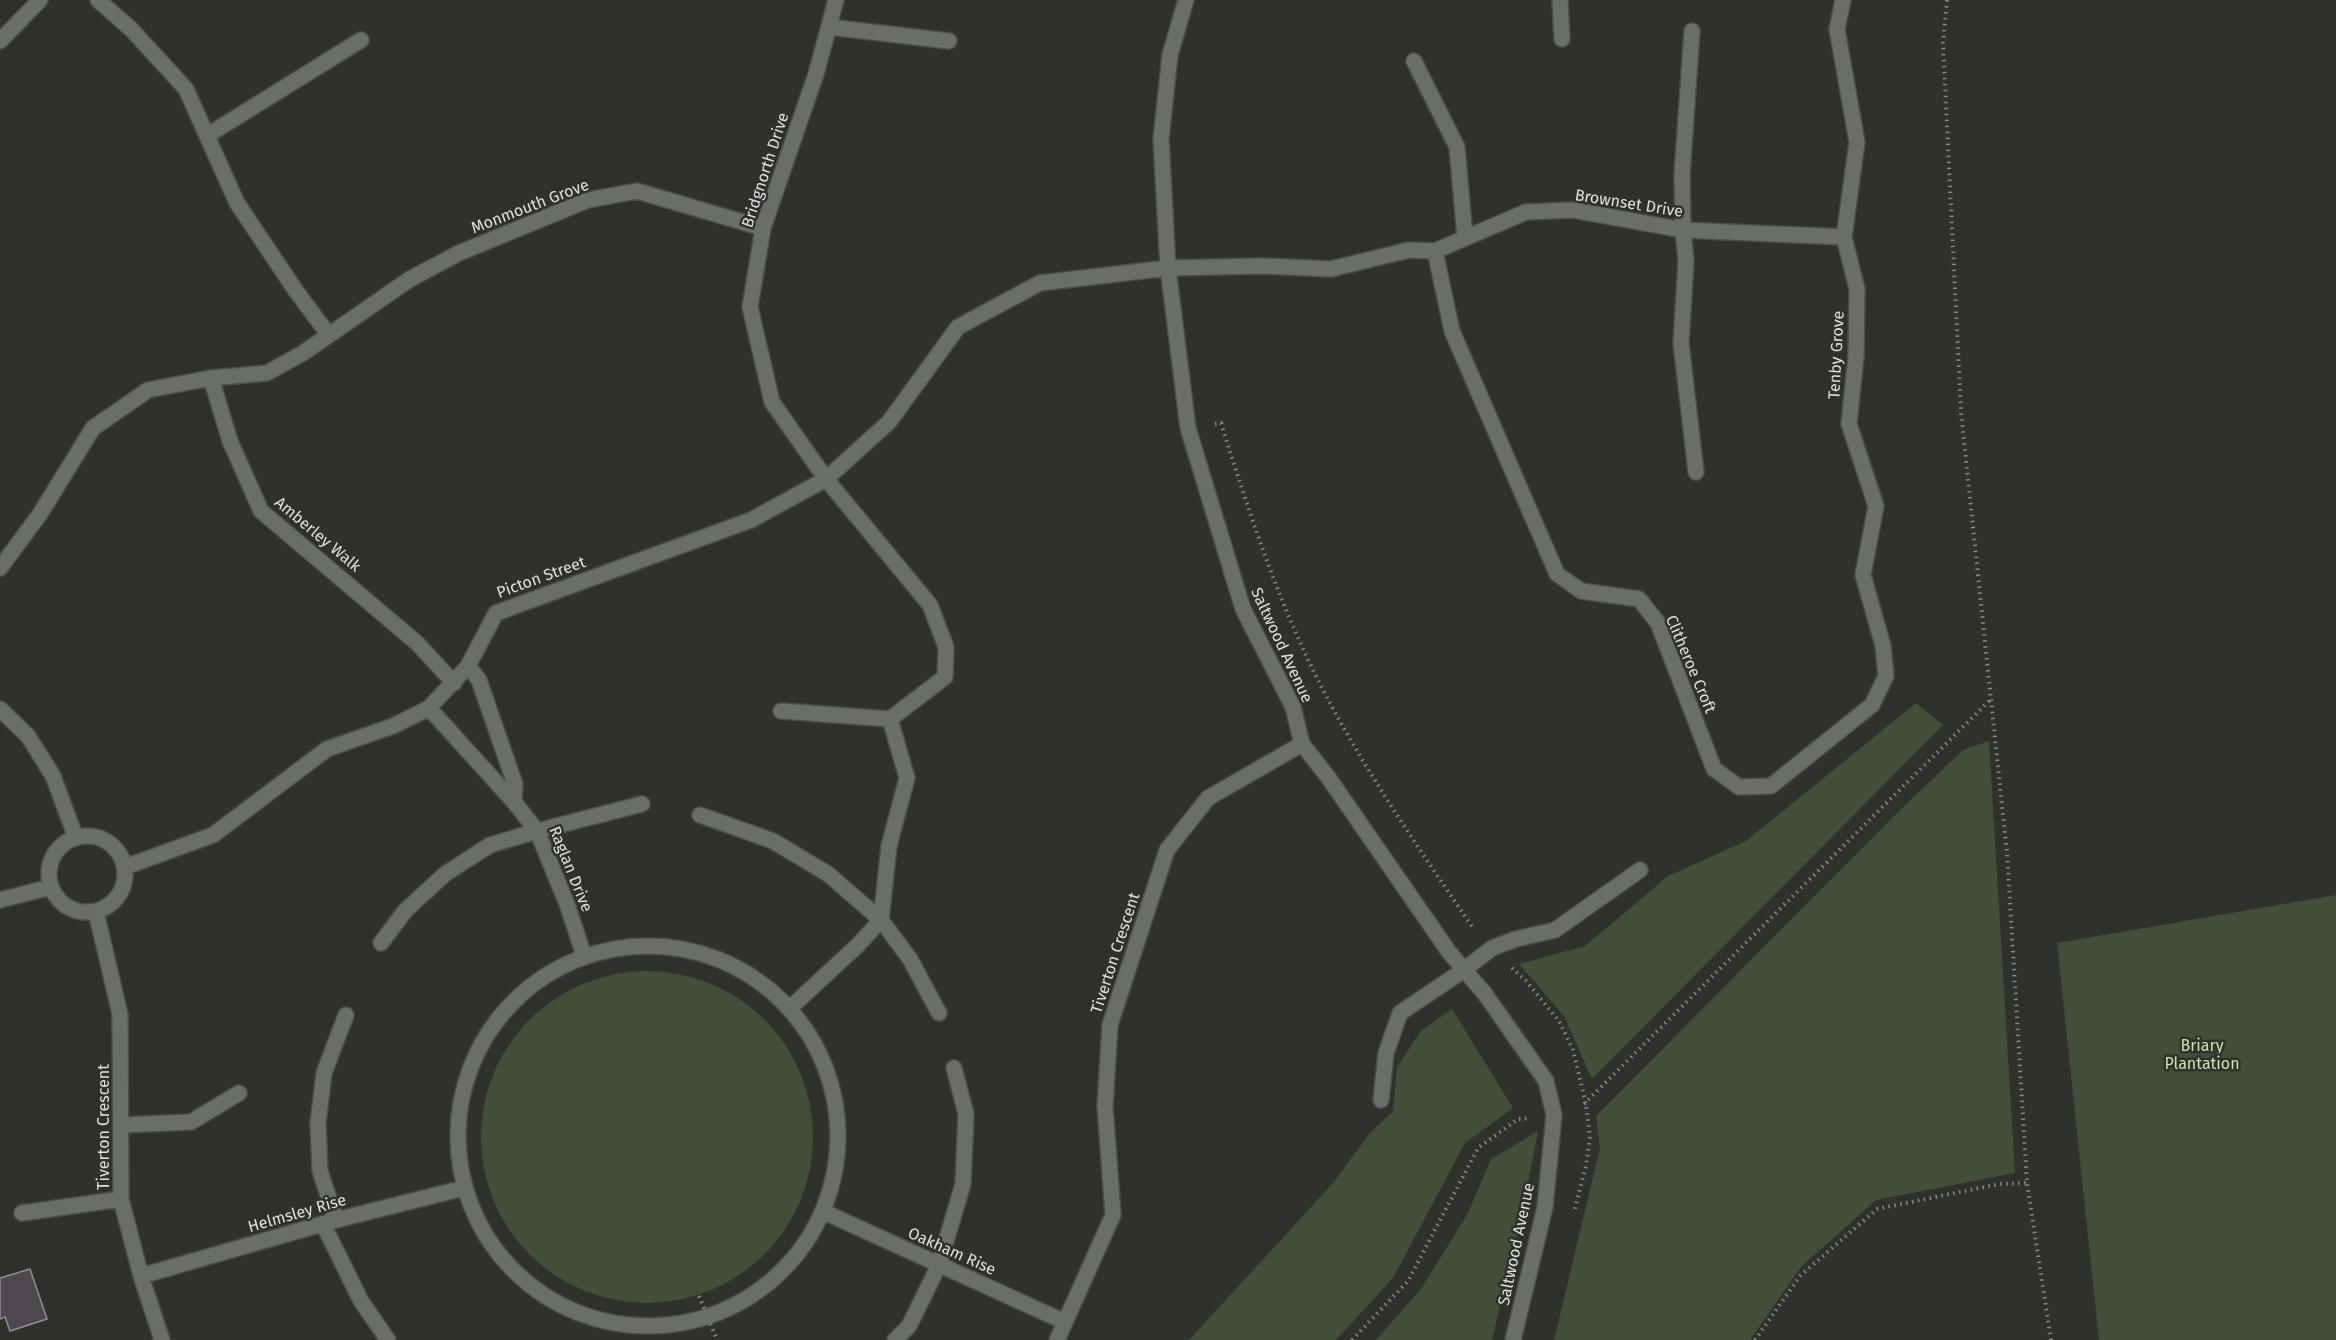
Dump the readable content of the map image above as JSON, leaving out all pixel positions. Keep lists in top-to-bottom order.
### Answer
{
  "streets": {
    "street": [
      "Bridgnorth Drive",
      "Brownset Drive",
      "Monmouth Grove",
      "Tenby Grove",
      "Amberley Walk",
      "Picton Street",
      "Saltwood Avenue",
      "Clitheroe Croft",
      "Raglan Drive",
      "Tiverton Crescent",
      "Helmsley Rise",
      "Oakham Rise"
    ]
  },
  "crossings": [
    ["Bridgnorth Drive", "Monmouth Grove"],
    ["Bridgnorth Drive", "Picton Street"],
    ["Brownset Drive", "Tenby Grove"],
    ["Brownset Drive", "Picton Street"],
    ["Brownset Drive", "Saltwood Avenue"],
    ["Brownset Drive", "Clitheroe Croft"],
    ["Monmouth Grove", "Amberley Walk"],
    ["Tenby Grove", "Clitheroe Croft"],
    ["Amberley Walk", "Picton Street"],
    ["Picton Street", "Saltwood Avenue"],
    ["Picton Street", "Raglan Drive"],
    ["Picton Street", "Tiverton Crescent"],
    ["Saltwood Avenue", "Tiverton Crescent"],
    ["Tiverton Crescent", "Helmsley Rise"],
    ["Tiverton Crescent", "Oakham Rise"]
  ],
  "parks": ["Briary Plantation"]
}
